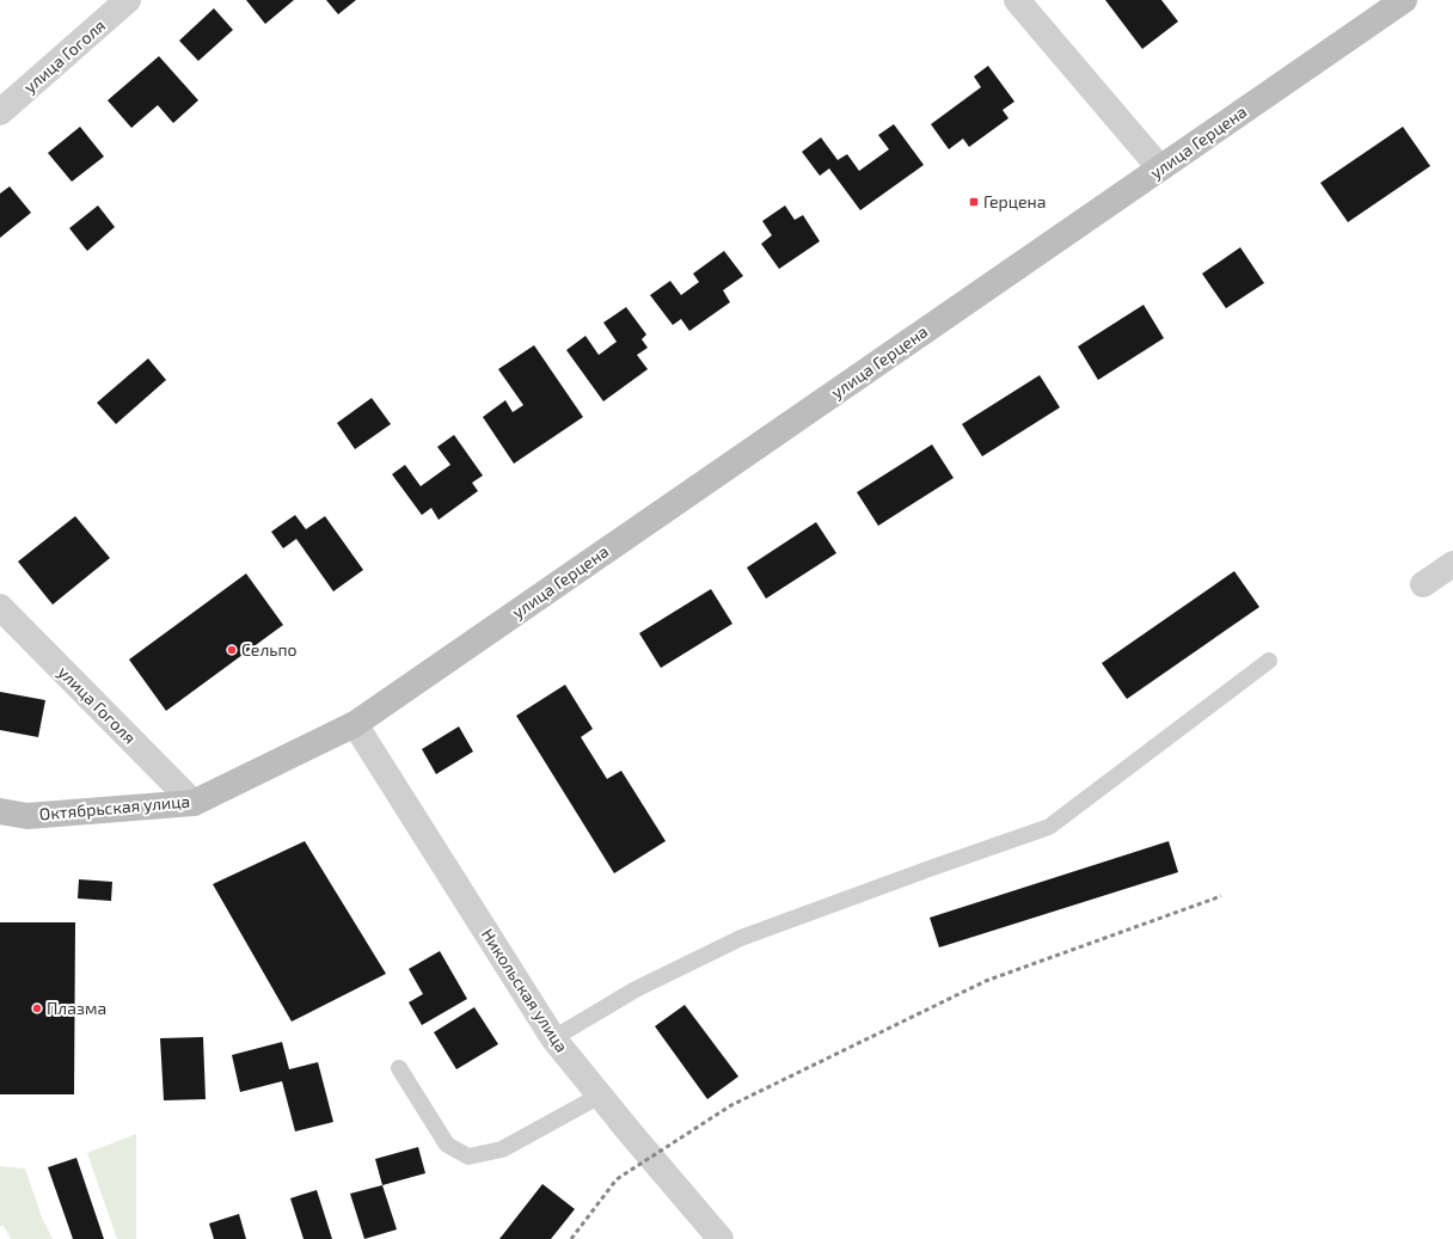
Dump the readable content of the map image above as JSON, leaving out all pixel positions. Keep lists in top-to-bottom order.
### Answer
{
  "streets": {
    "main road": ["улица Герцена", "Октябрьская улица"],
    "street": ["улица Гоголя", "Никольская улица"]
  },
  "crossings": [
    ["улица Гоголя", "Октябрьская улица"],
    ["улица Герцена", "Октябрьская улица"],
    ["улица Герцена", "Никольская улица"],
    ["Октябрьская улица", "Никольская улица"]
  ],
  "places": {
    "transit": ["Герцена"],
    "other": ["Сельпо", "Плазма"]
  }
}
